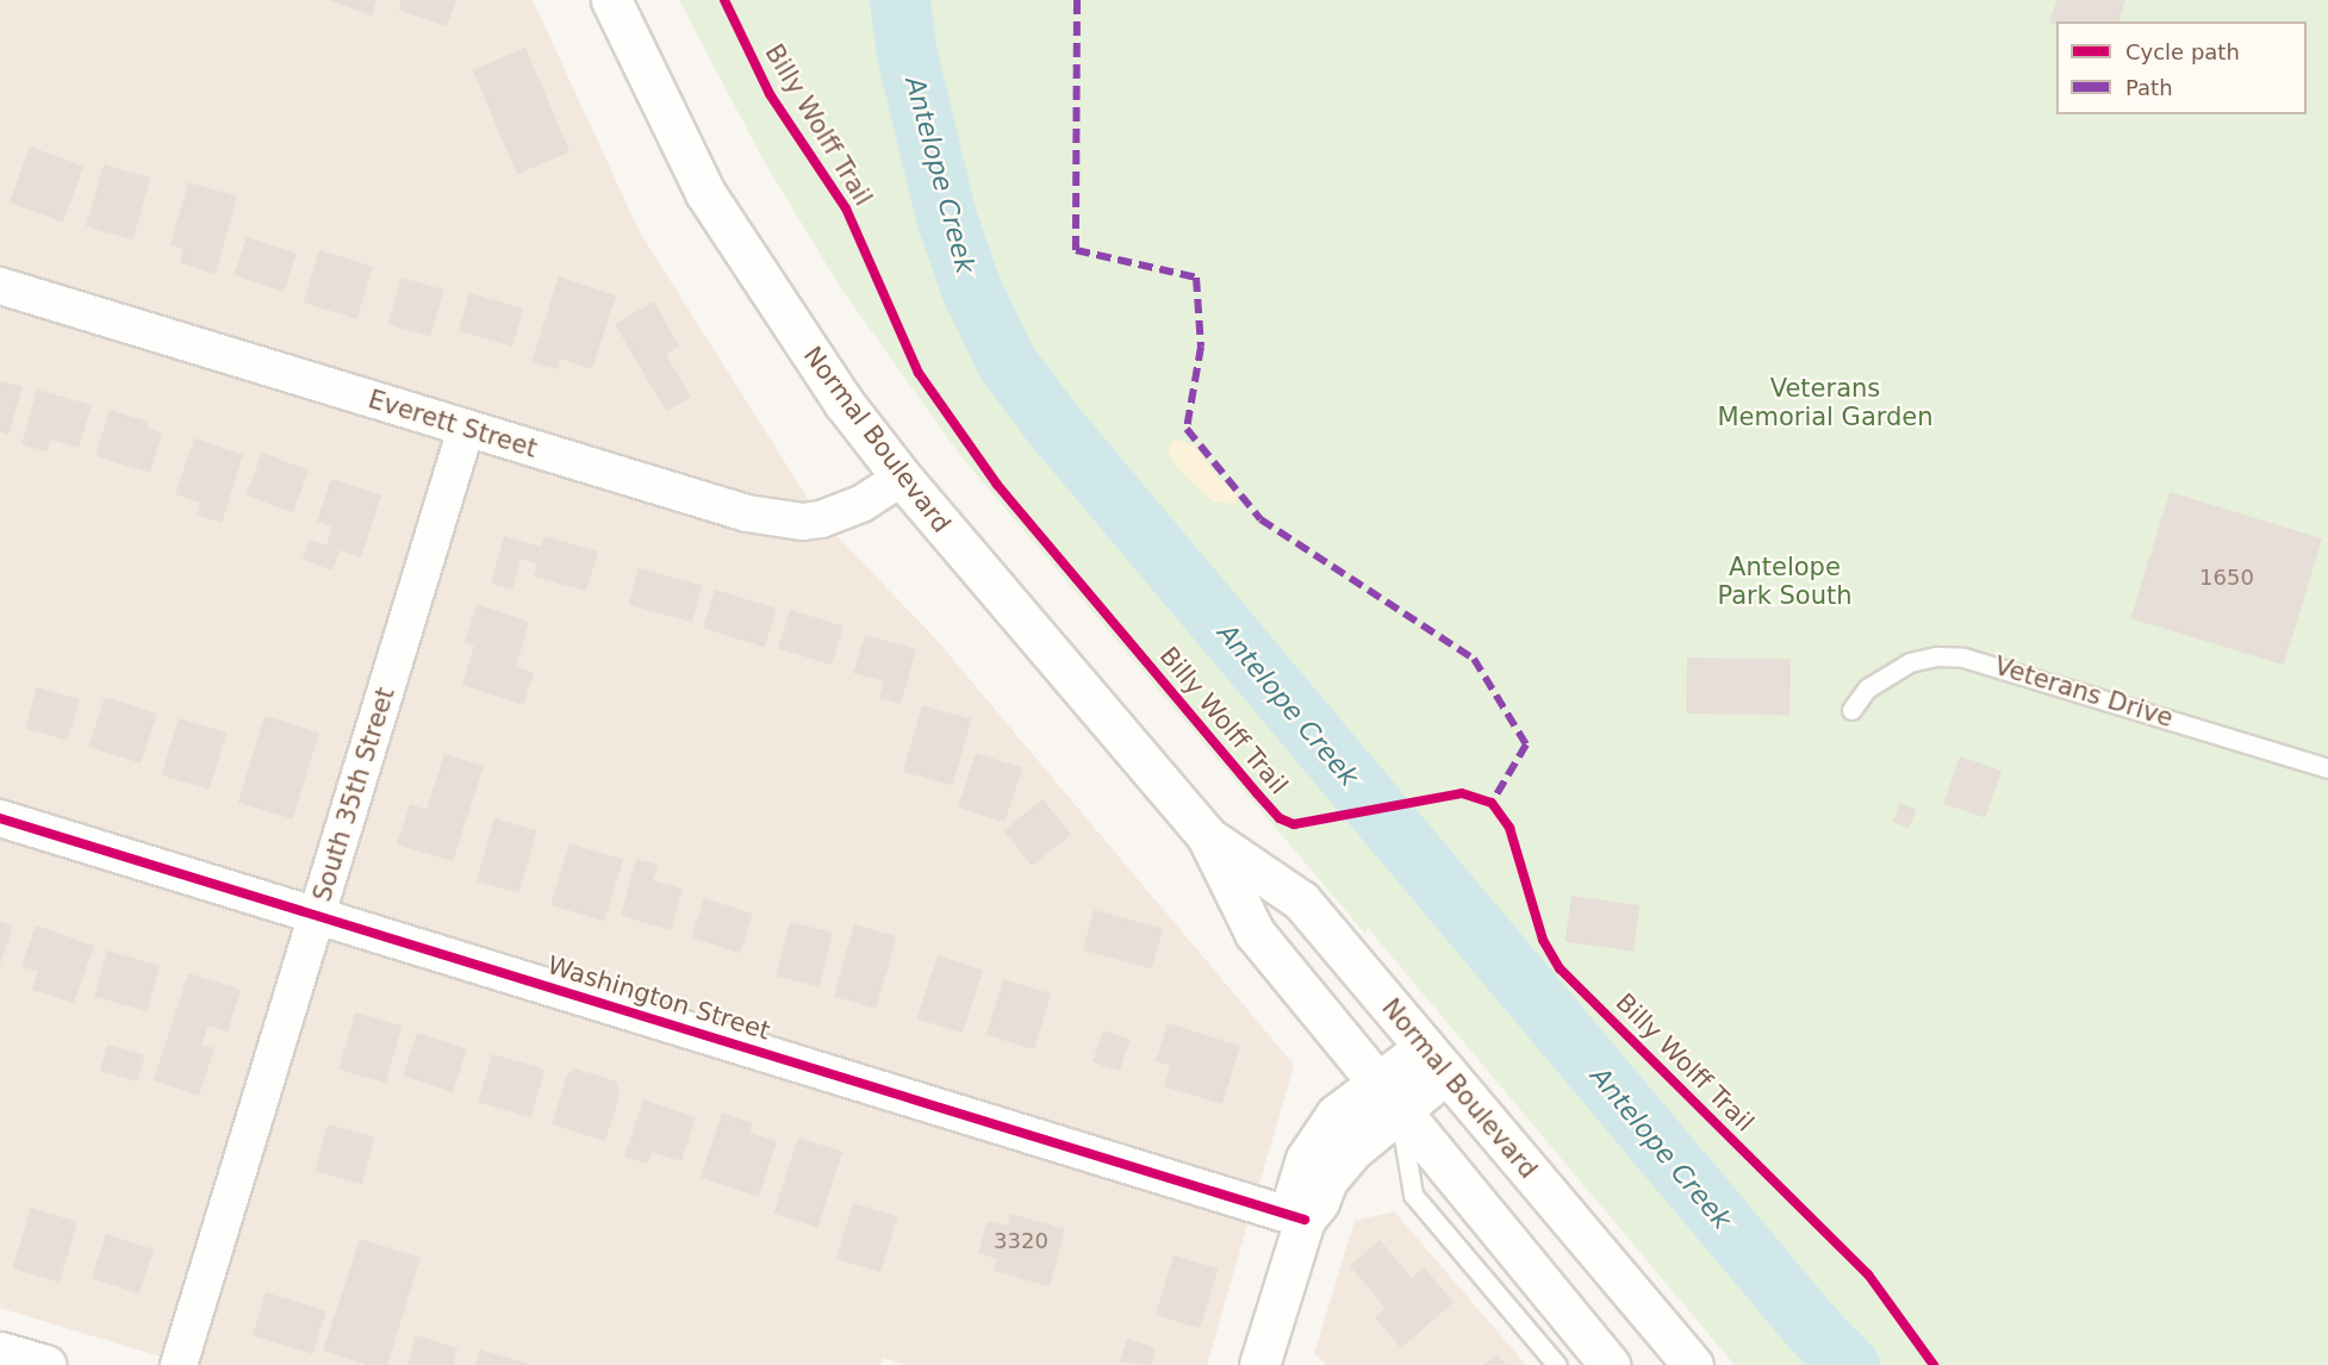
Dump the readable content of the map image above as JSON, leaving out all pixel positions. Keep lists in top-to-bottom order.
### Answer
{
  "streets": {
    "main road": ["Normal Boulevard"],
    "street": ["Everett Street", "South 35th Street", "Washington Street"],
    "lane": ["Veterans Drive"],
    "cycle path": ["Billy Wolff Trail"]
  },
  "crossings": [
    ["Everett Street", "Normal Boulevard"],
    ["Everett Street", "South 35th Street"],
    ["South 35th Street", "Washington Street"]
  ],
  "water": ["Antelope Creek"],
  "parks": ["Veterans Memorial Garden", "Antelope Park South"],
  "house_numbers": ["1650", "3320"],
  "legend": ["Cycle path", "Path"]
}
